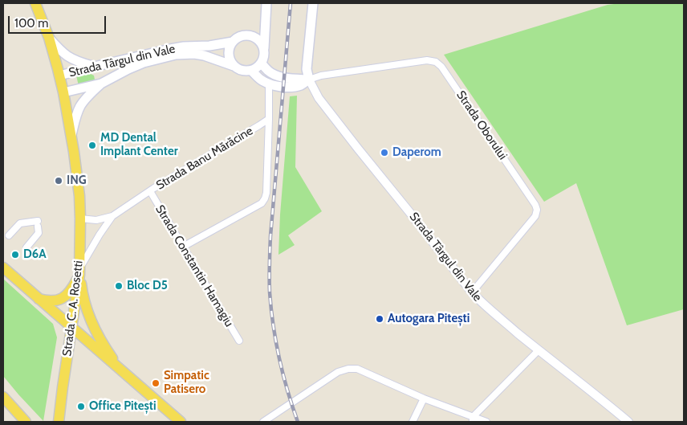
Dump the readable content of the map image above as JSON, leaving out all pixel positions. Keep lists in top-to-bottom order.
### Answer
{
  "streets": {
    "main road": ["Strada Târgul din Vale", "Strada C. A. Rosetti"],
    "street": ["Strada Oborului", "Strada Banu Mărăcine", "Strada Constantin Hamagiu"]
  },
  "crossings": [
    ["Strada Târgul din Vale", "Strada Oborului"],
    ["Strada Târgul din Vale", "Strada C. A. Rosetti"],
    ["Strada Banu Mărăcine", "Strada Constantin Hamagiu"],
    ["Strada Banu Mărăcine", "Strada C. A. Rosetti"]
  ],
  "places": [
    "MD Dental Implant Center",
    "Daperom",
    "ING",
    "D6A",
    "Bloc D5",
    "Autogara Pitești",
    "Simpatic Patisero",
    "Office Pitești"
  ],
  "scale_bar": "100 m"
}
